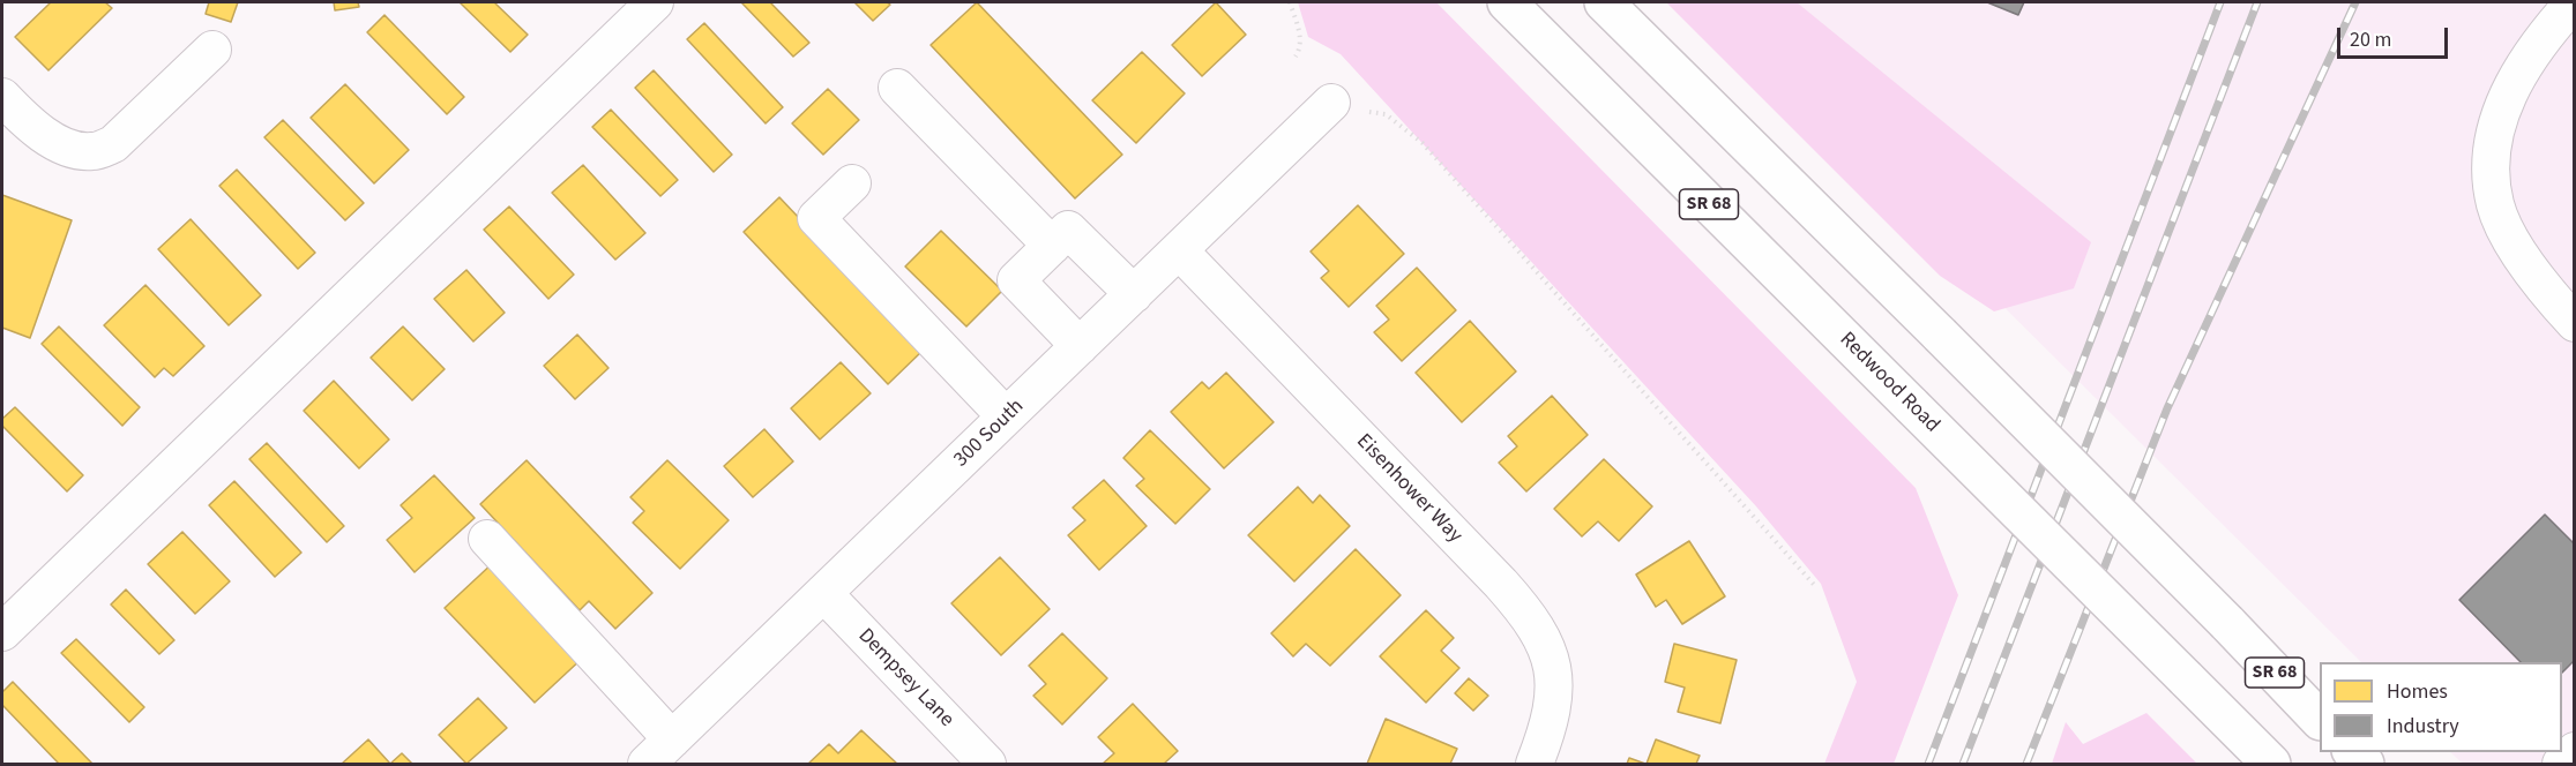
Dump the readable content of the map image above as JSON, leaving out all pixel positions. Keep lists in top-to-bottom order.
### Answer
{
  "streets": {
    "main road": ["SR 68", "Redwood Road"],
    "street": ["300 South", "Eisenhower Way", "Dempsey Lane"]
  },
  "crossings": [
    ["300 South", "Eisenhower Way"],
    ["300 South", "Dempsey Lane"]
  ],
  "legend": ["Homes", "Industry"],
  "scale_bar": "20 m"
}
